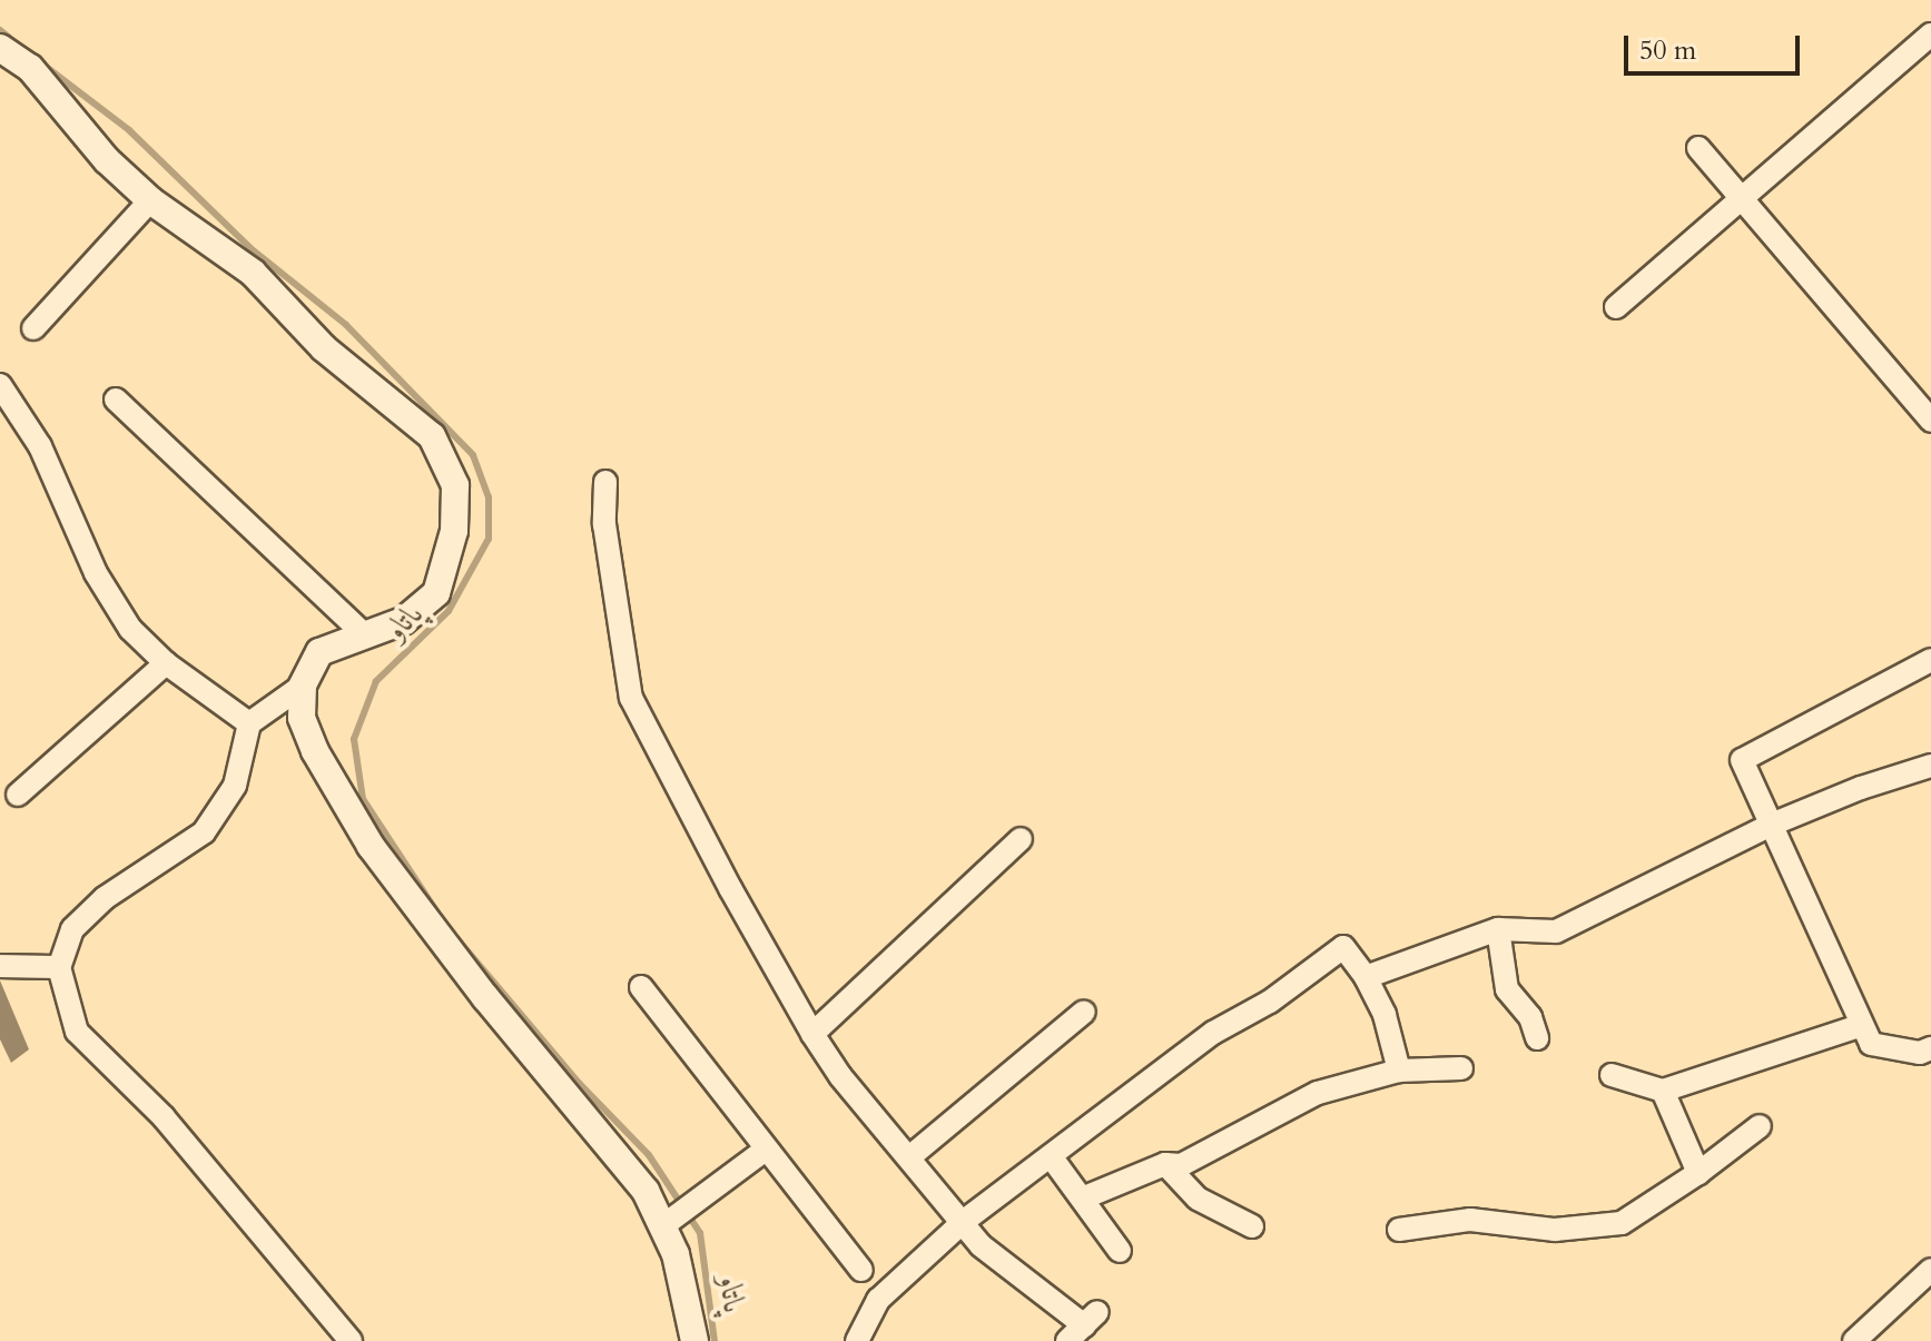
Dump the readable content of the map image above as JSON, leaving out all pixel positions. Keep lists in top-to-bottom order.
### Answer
{
  "water": ["پاتاو"],
  "scale_bar": "50 m"
}
